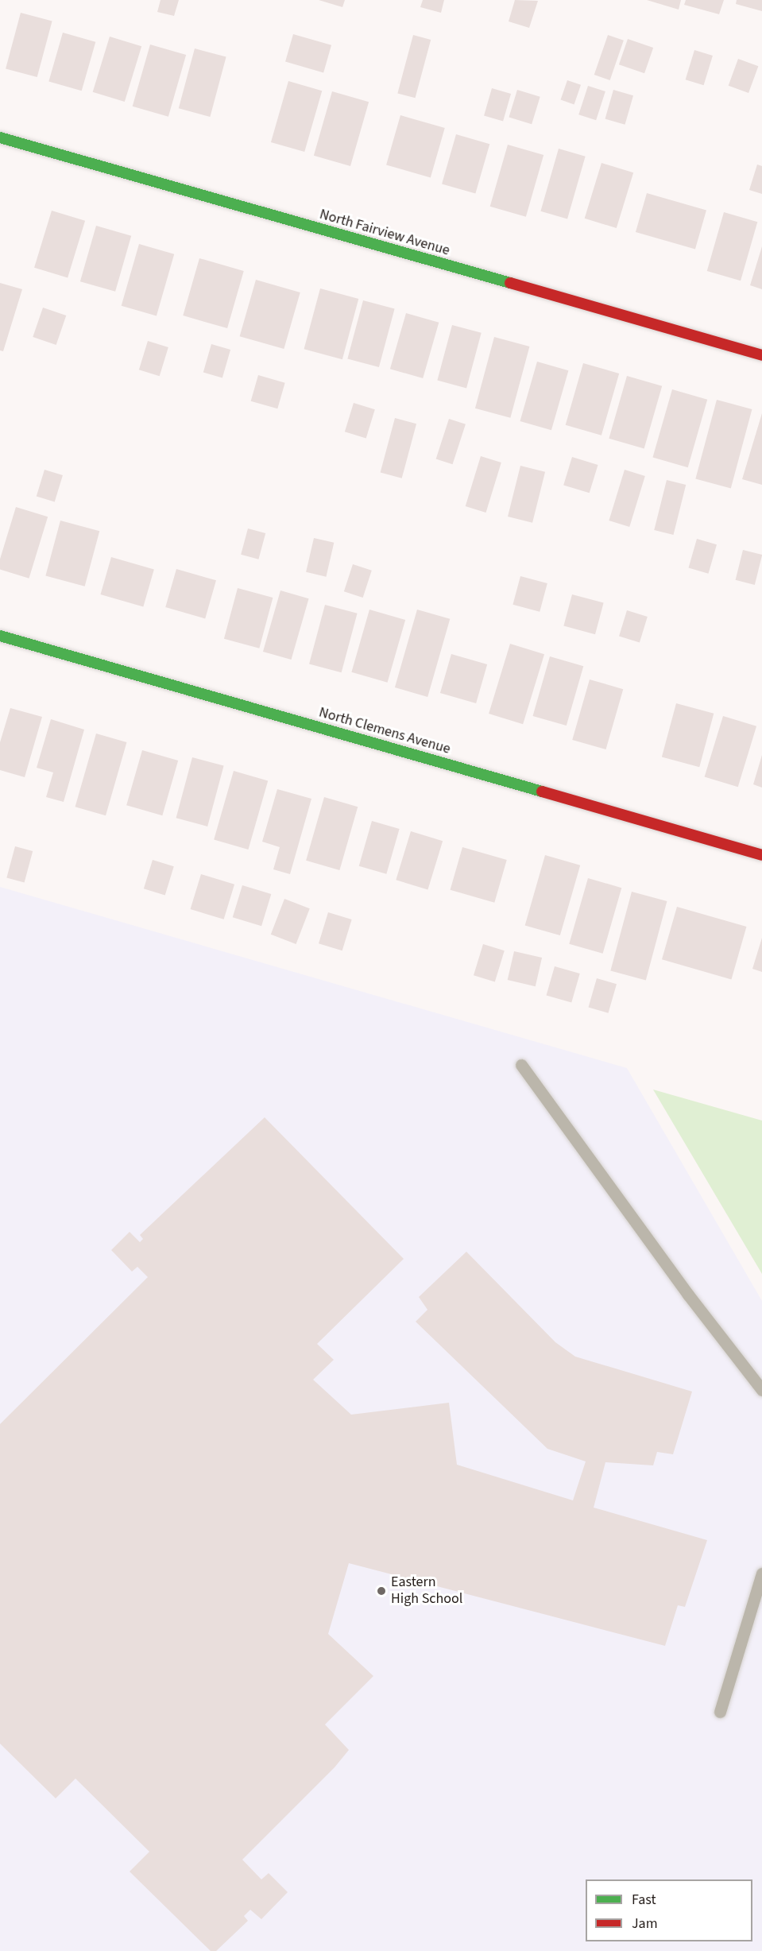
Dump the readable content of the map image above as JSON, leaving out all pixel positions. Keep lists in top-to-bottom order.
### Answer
{
  "streets": {
    "street": ["North Fairview Avenue", "North Clemens Avenue"]
  },
  "places": ["Eastern High School"],
  "legend": ["Fast", "Jam"]
}
